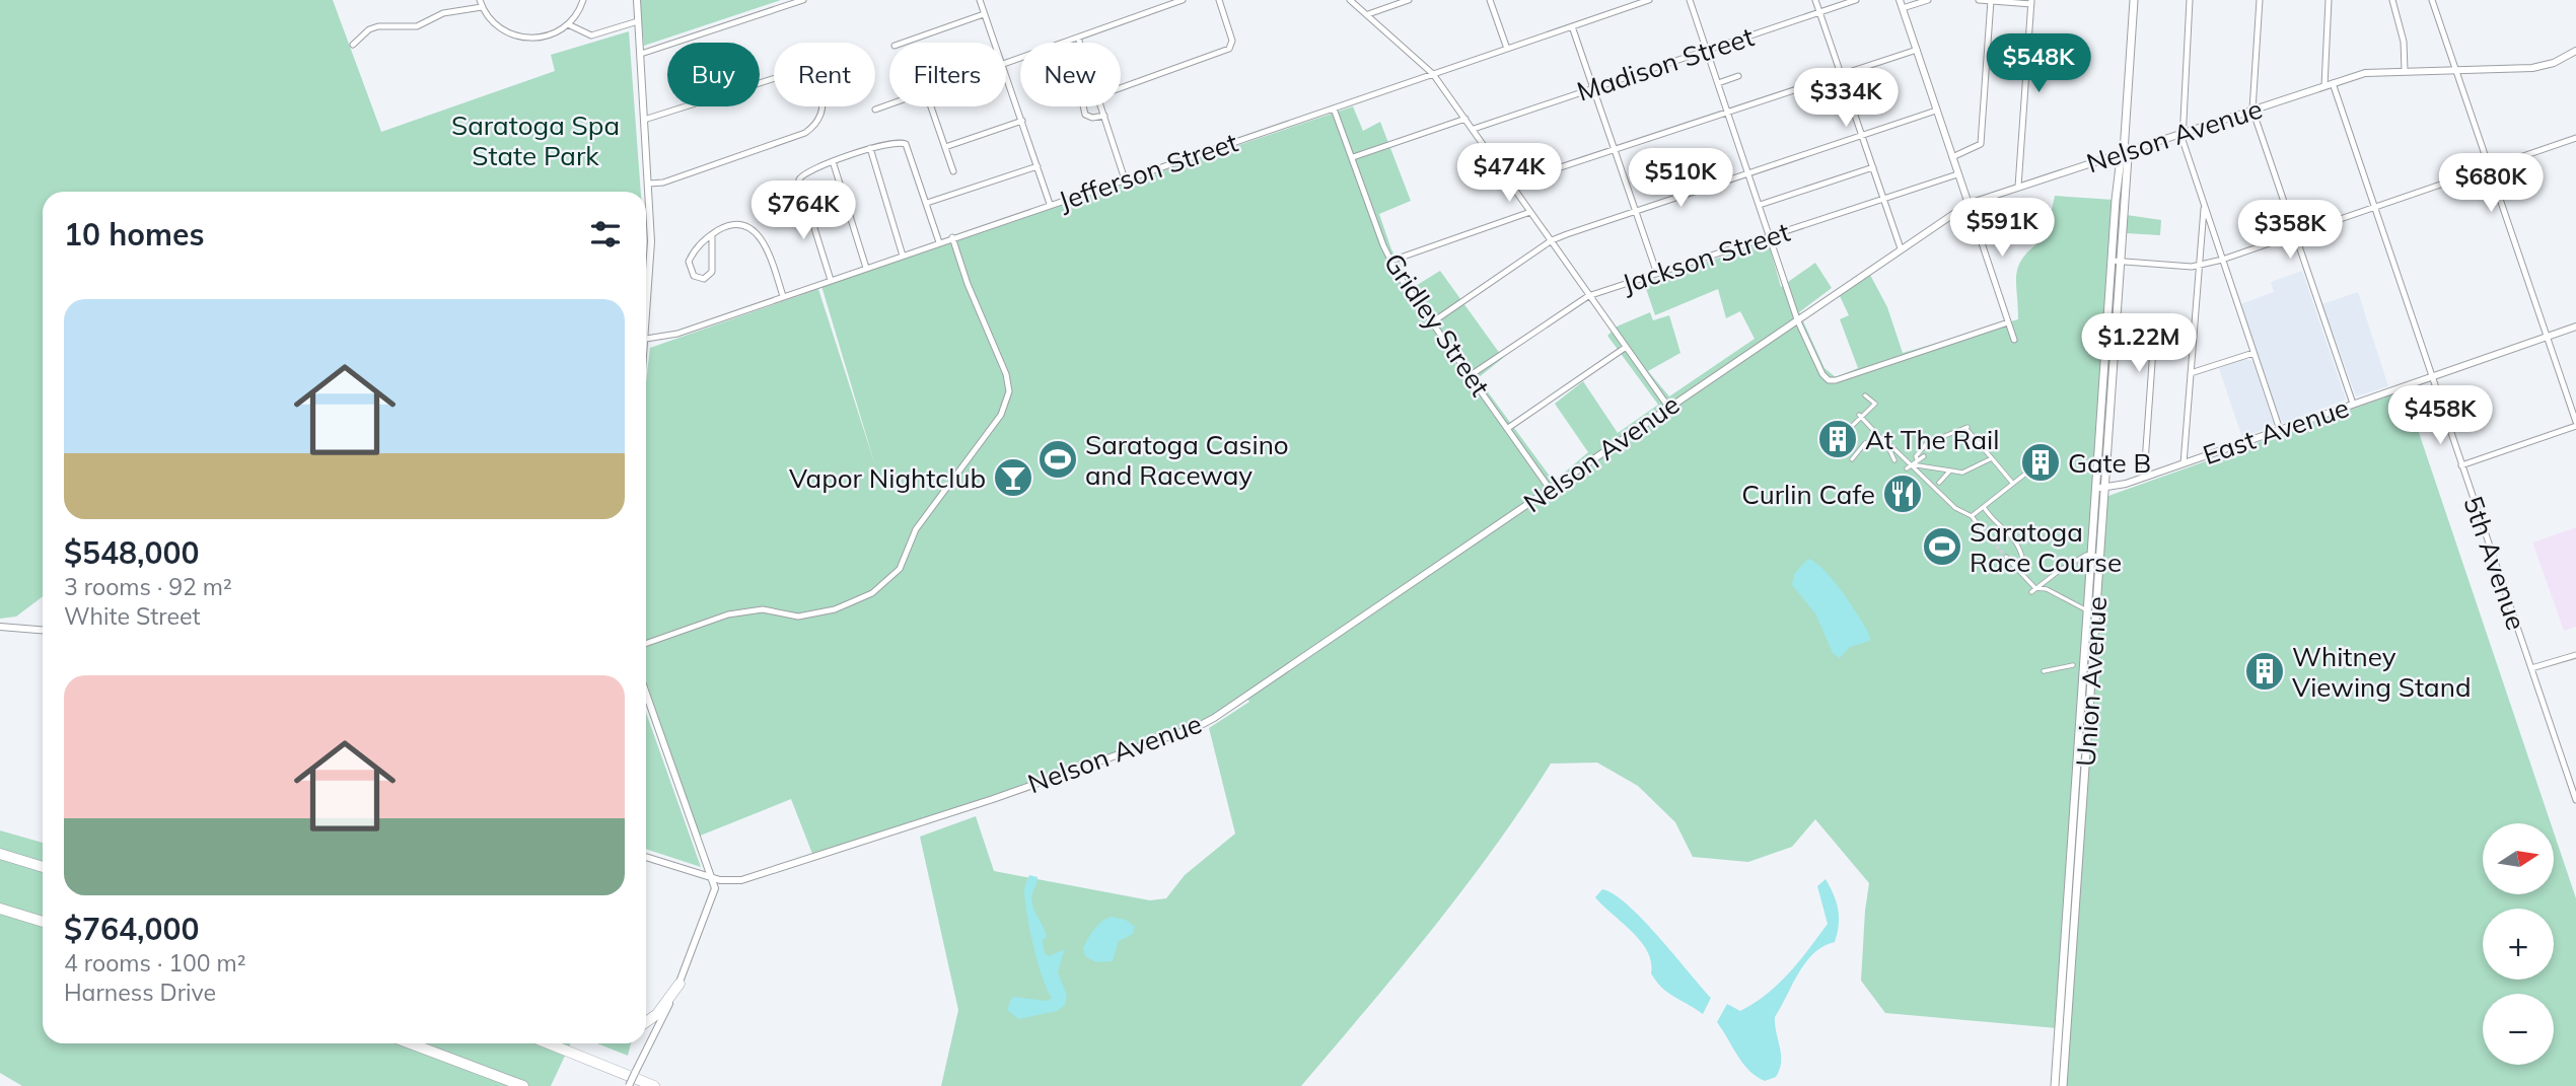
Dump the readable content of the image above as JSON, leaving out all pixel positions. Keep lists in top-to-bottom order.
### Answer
{
  "streets": {
    "main road": ["Union Avenue"],
    "street": [
      "Madison Street",
      "Nelson Avenue",
      "Jefferson Street",
      "Jackson Street",
      "Gridley Street",
      "East Avenue",
      "5th Avenue"
    ]
  },
  "crossings": [
    ["Nelson Avenue", "Gridley Street"],
    ["Nelson Avenue", "5th Avenue"],
    ["Nelson Avenue", "Union Avenue"],
    ["Jefferson Street", "Gridley Street"],
    ["Jackson Street", "Gridley Street"],
    ["East Avenue", "5th Avenue"],
    ["East Avenue", "Union Avenue"]
  ],
  "parks": ["Saratoga Spa State Park"],
  "places": {
    "building": ["At The Rail", "Gate B", "Whitney Viewing Stand"],
    "sports": ["Saratoga Casino and Raceway", "Saratoga Race Course"],
    "bar": ["Vapor Nightclub"],
    "restaurant": ["Curlin Cafe"]
  },
  "north": "right",
  "page": {
    "price": [
      "$548K",
      "$334K",
      "$474K",
      "$510K",
      "$680K",
      "$764K",
      "$591K",
      "$358K",
      "$1.22M",
      "$458K"
    ],
    "chip": [
      "Buy",
      "Rent",
      "Filters",
      "New"
    ],
    "heading": "10 homes",
    "list": [
      {
        "name": "$548,000",
        "note": "3 rooms · 92 m² · White Street"
      },
      {
        "name": "$764,000",
        "note": "4 rooms · 100 m² · Harness Drive"
      }
    ],
    "map_buttons": ["+", "−"]
  }
}
